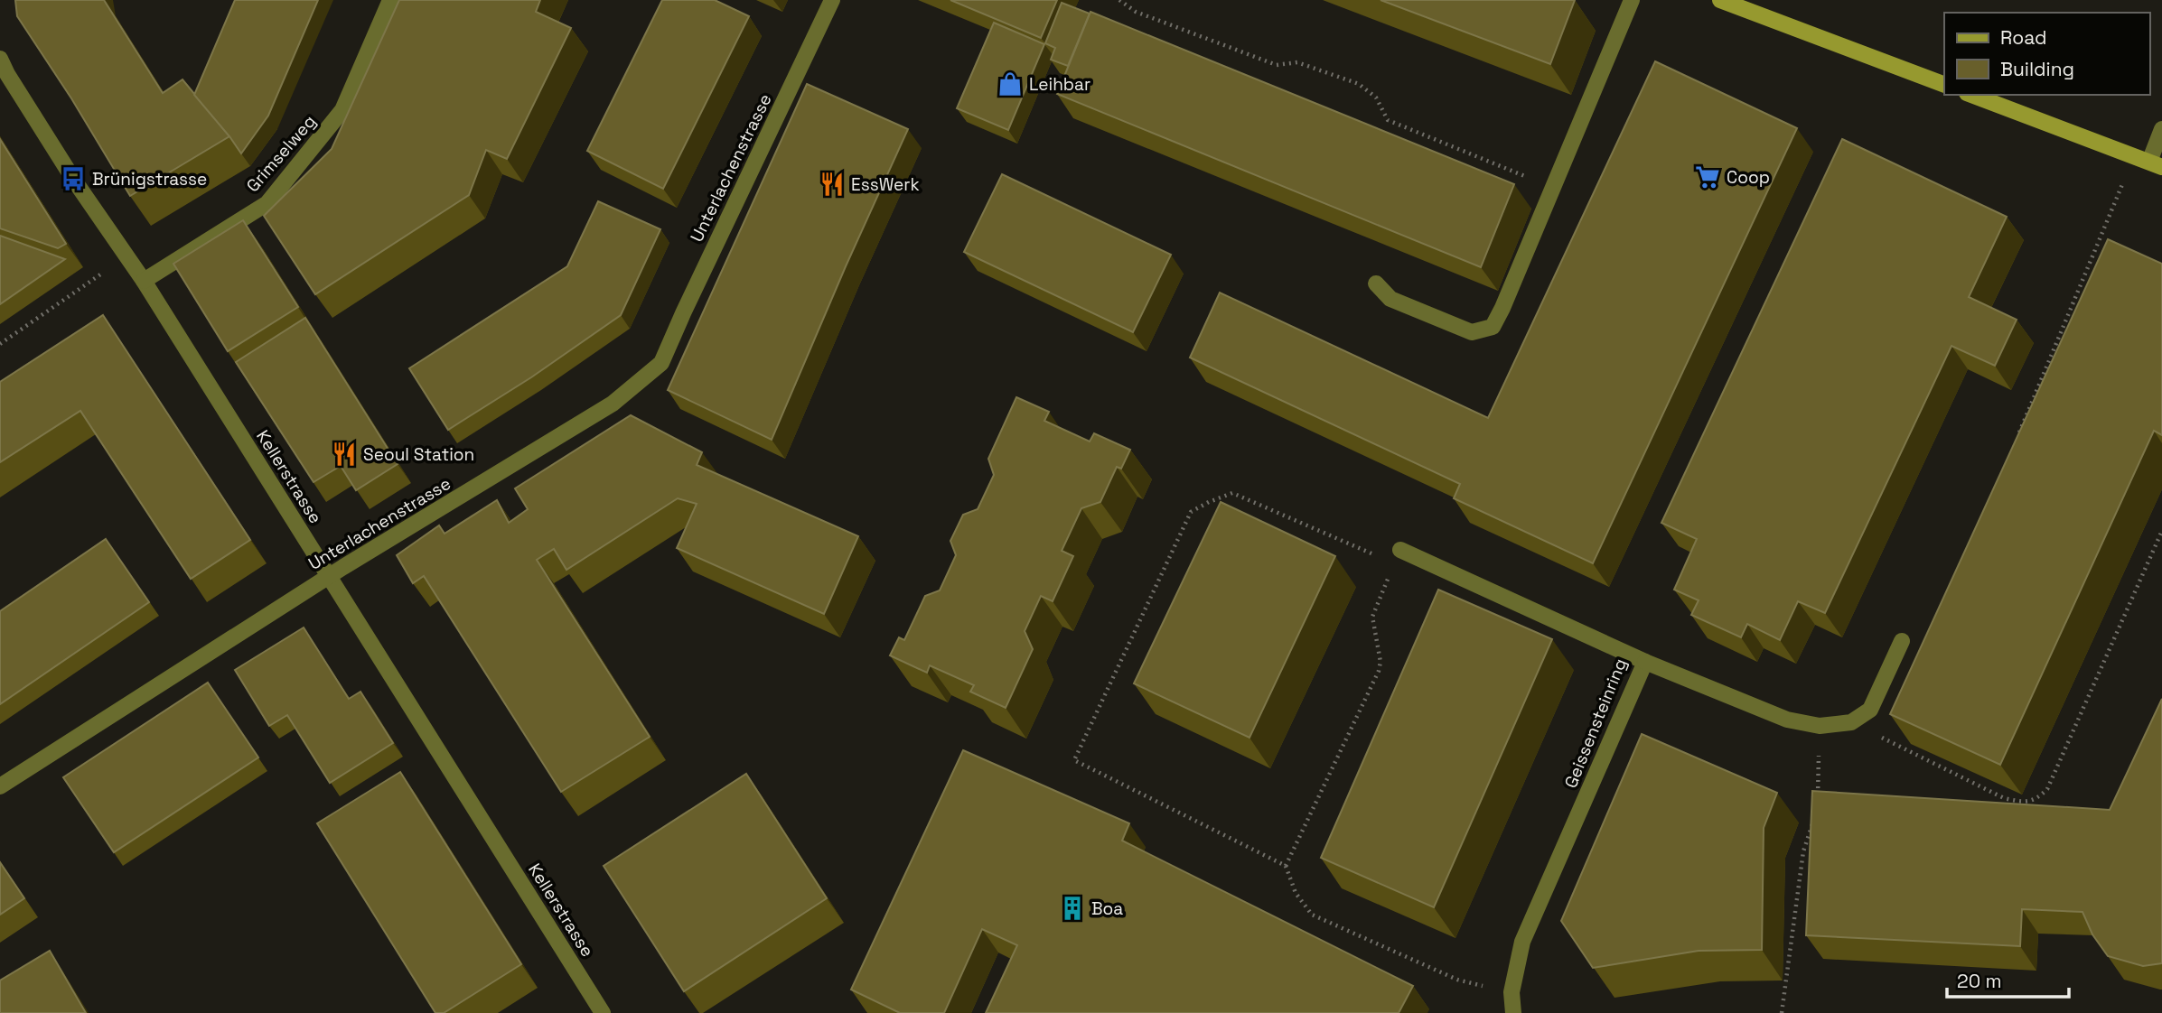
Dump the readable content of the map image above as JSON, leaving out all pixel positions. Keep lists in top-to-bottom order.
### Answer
{
  "streets": {
    "street": [
      "Grimselweg",
      "Unterlachenstrasse",
      "Kellerstrasse",
      "Geissensteinring"
    ]
  },
  "crossings": [
    ["Grimselweg", "Kellerstrasse"],
    ["Unterlachenstrasse", "Kellerstrasse"]
  ],
  "places": {
    "shop": ["Leihbar"],
    "supermarket": ["Coop"],
    "bus stop": ["Brünigstrasse"],
    "restaurant": ["EssWerk", "Seoul Station"],
    "building": ["Boa"]
  },
  "legend": ["Road", "Building"],
  "scale_bar": "20 m"
}
